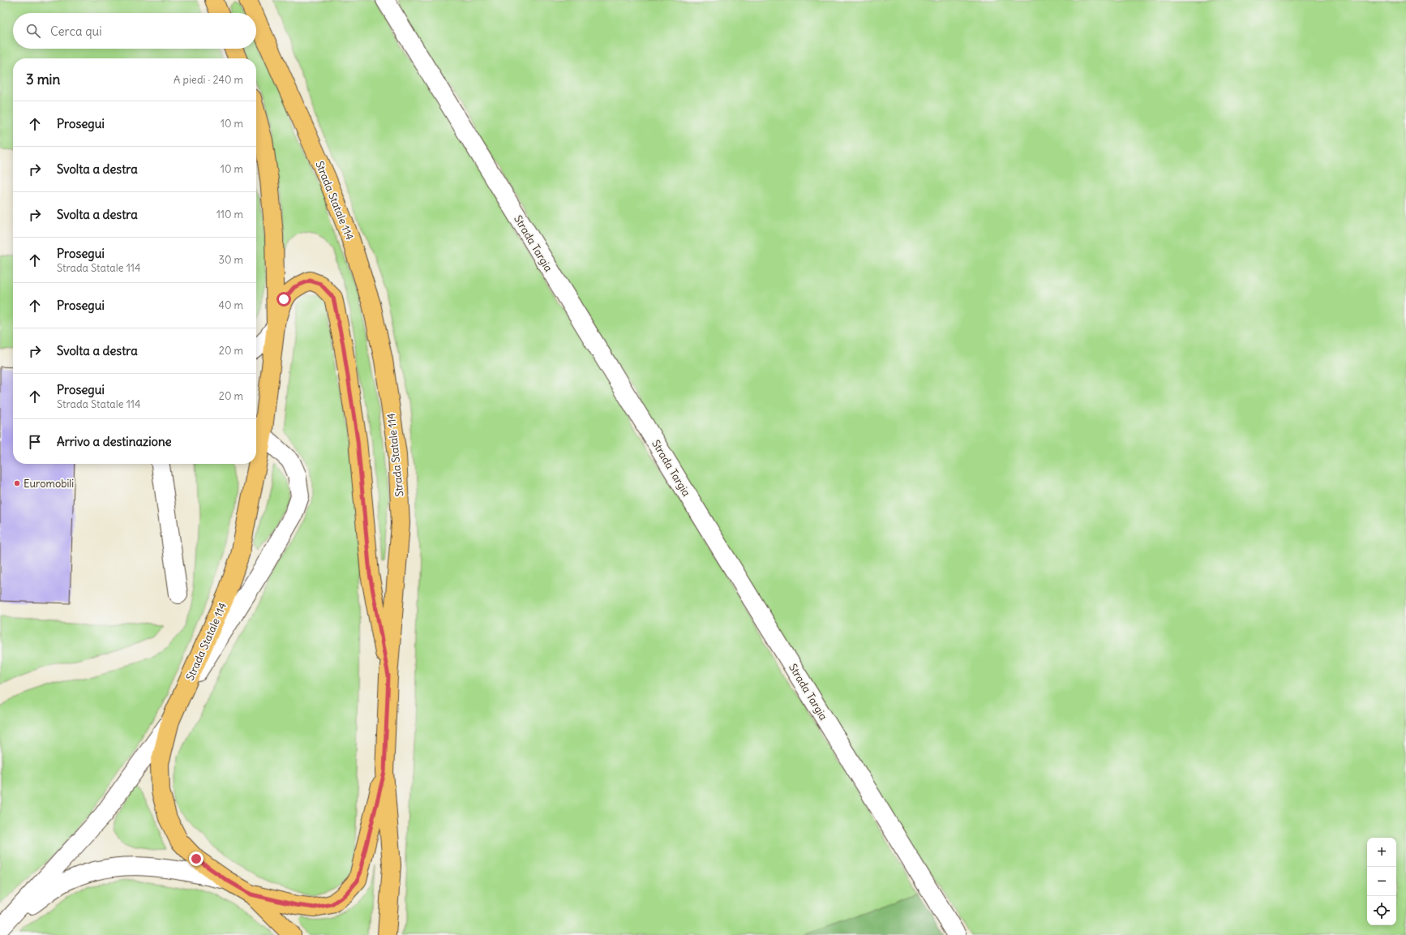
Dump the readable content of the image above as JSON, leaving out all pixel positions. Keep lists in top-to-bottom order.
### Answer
{
  "streets": {
    "main road": ["Strada Statale 114"],
    "street": ["Strada Targia"]
  },
  "places": ["Euromobili"],
  "page": {
    "search": "Cerca qui",
    "heading": ["3 min", "A piedi · 240 m"],
    "list": [
      ["Prosegui", "10 m"],
      ["Svolta a destra", "10 m"],
      ["Svolta a destra", "110 m"],
      ["Prosegui", "Strada Statale 114", "30 m"],
      ["Prosegui", "40 m"],
      ["Svolta a destra", "20 m"],
      ["Prosegui", "Strada Statale 114", "20 m"],
      "Arrivo a destinazione"
    ],
    "map_buttons": ["+", "−"]
  }
}
